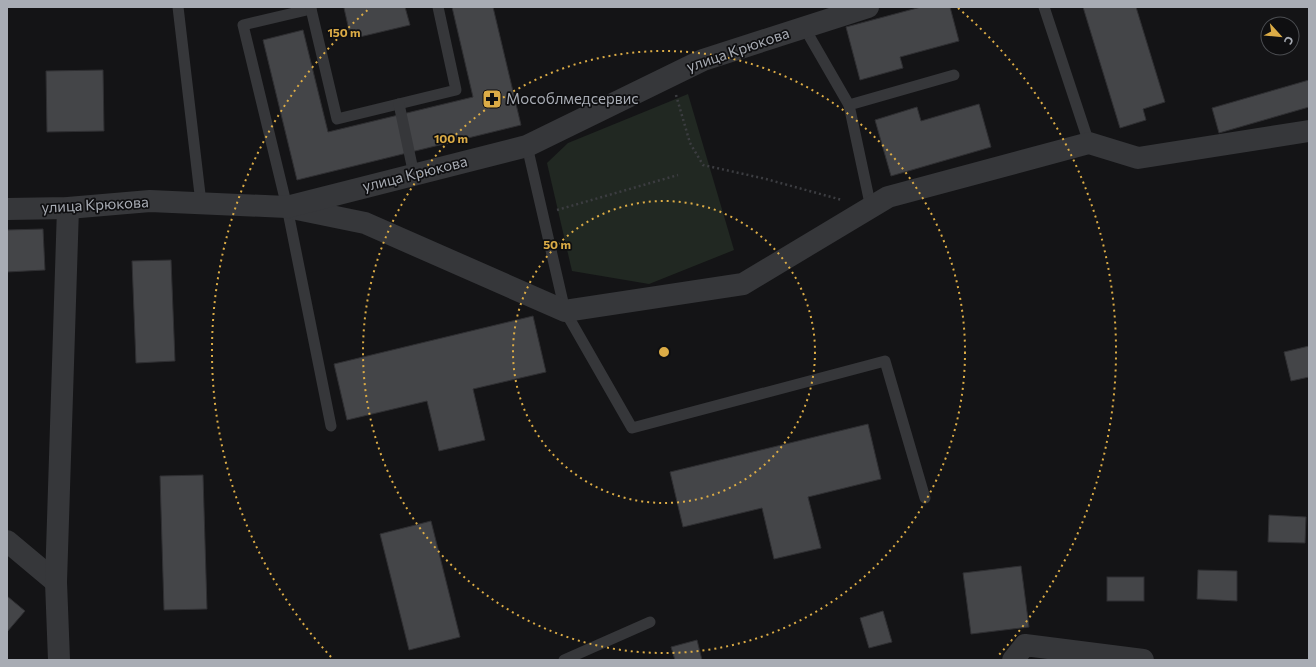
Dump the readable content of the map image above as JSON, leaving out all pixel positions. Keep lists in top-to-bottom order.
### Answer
{
  "streets": {
    "street": ["улица Крюкова"]
  },
  "places": {
    "pharmacy": ["Мособлмедсервис"]
  },
  "north": "bottom right",
  "rings": ["150 m", "100 m", "50 m"]
}
